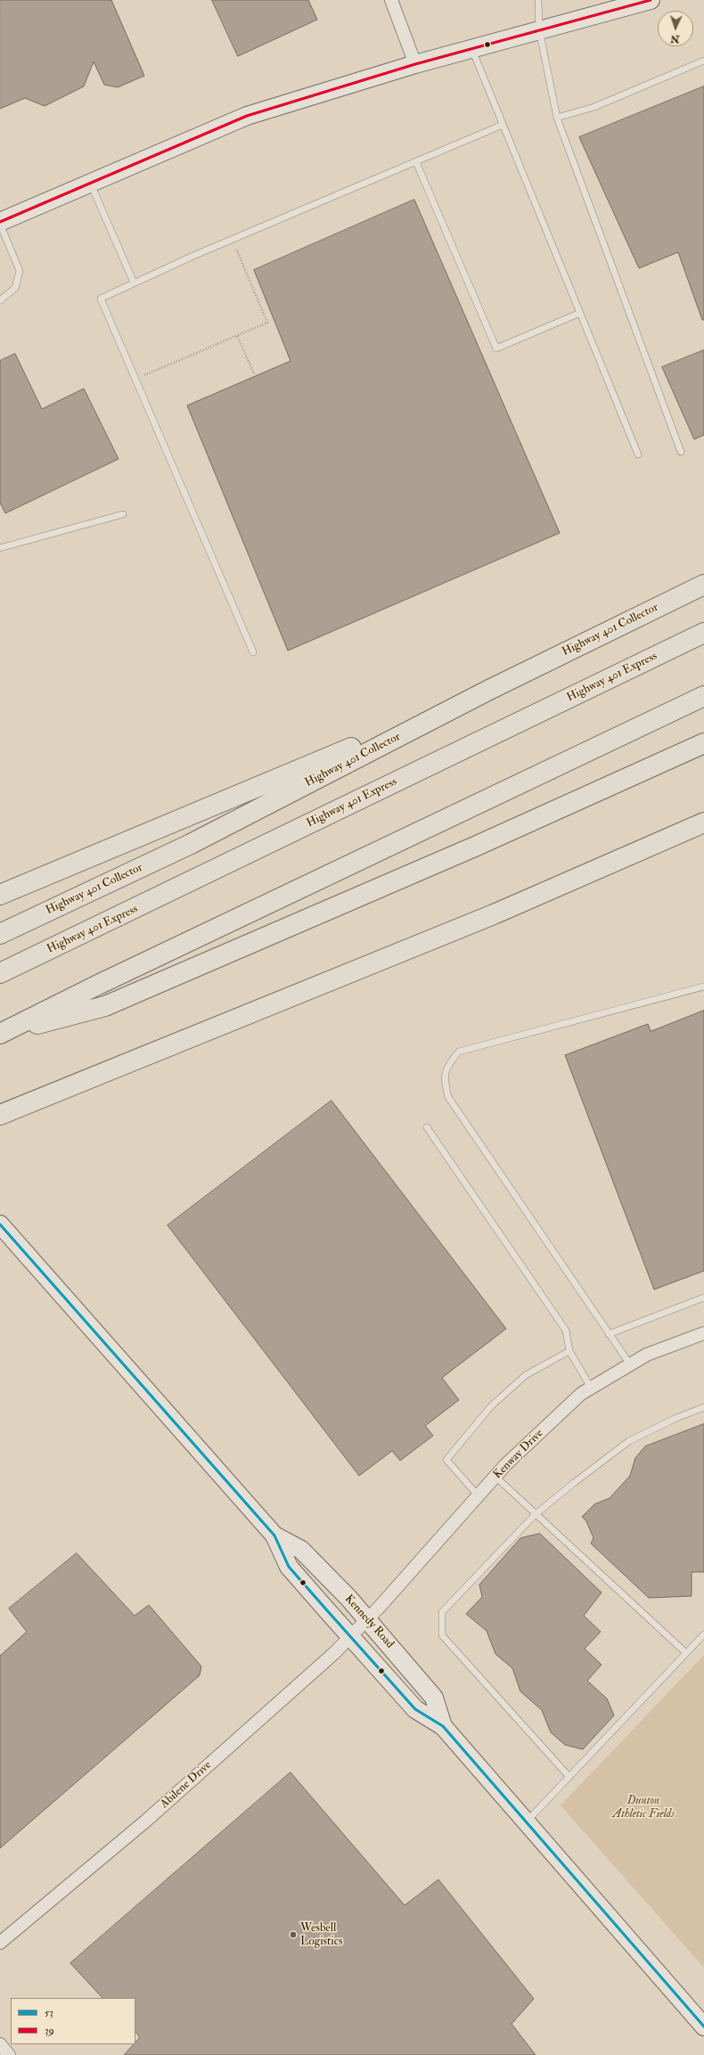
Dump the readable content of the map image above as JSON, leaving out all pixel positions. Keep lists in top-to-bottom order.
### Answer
{
  "streets": {
    "highway": ["Highway 401 Collector", "Highway 401 Express"],
    "main road": ["Kennedy Road"],
    "street": ["Kenway Drive", "Abilene Drive"]
  },
  "crossings": [
    ["Kenway Drive", "Kennedy Road"],
    ["Kenway Drive", "Abilene Drive"],
    ["Kennedy Road", "Abilene Drive"]
  ],
  "parks": ["Dunton Athletic Fields"],
  "places": ["Wesbell Logistics"],
  "lines": ["transit line 39", "transit line 53"],
  "legend": ["53", "39"],
  "north": "bottom"
}
